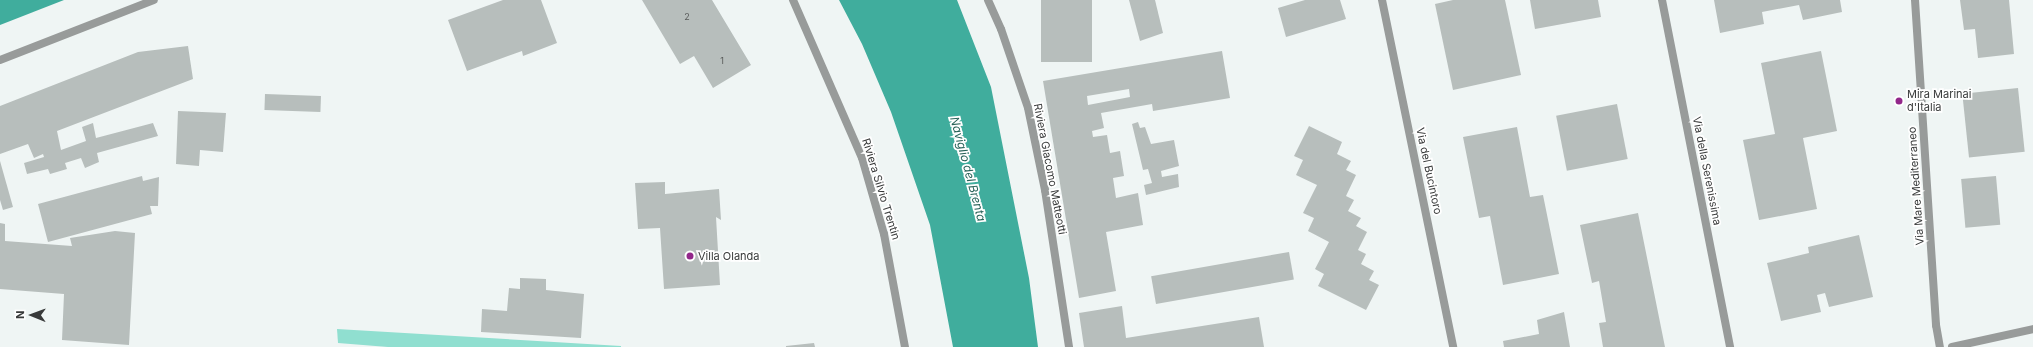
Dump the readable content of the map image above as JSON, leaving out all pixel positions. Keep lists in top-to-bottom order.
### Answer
{
  "streets": {
    "street": [
      "Riviera Giacomo Matteotti",
      "Via del Bucintoro",
      "Via della Serenissima",
      "Via Mare Mediterraneo",
      "Riviera Silvio Trentin"
    ]
  },
  "water": ["Naviglio del Brenta"],
  "places": ["Mira Marinai d'Italia", "Villa Olanda"],
  "house_numbers": ["2", "1"],
  "north": "left"
}
